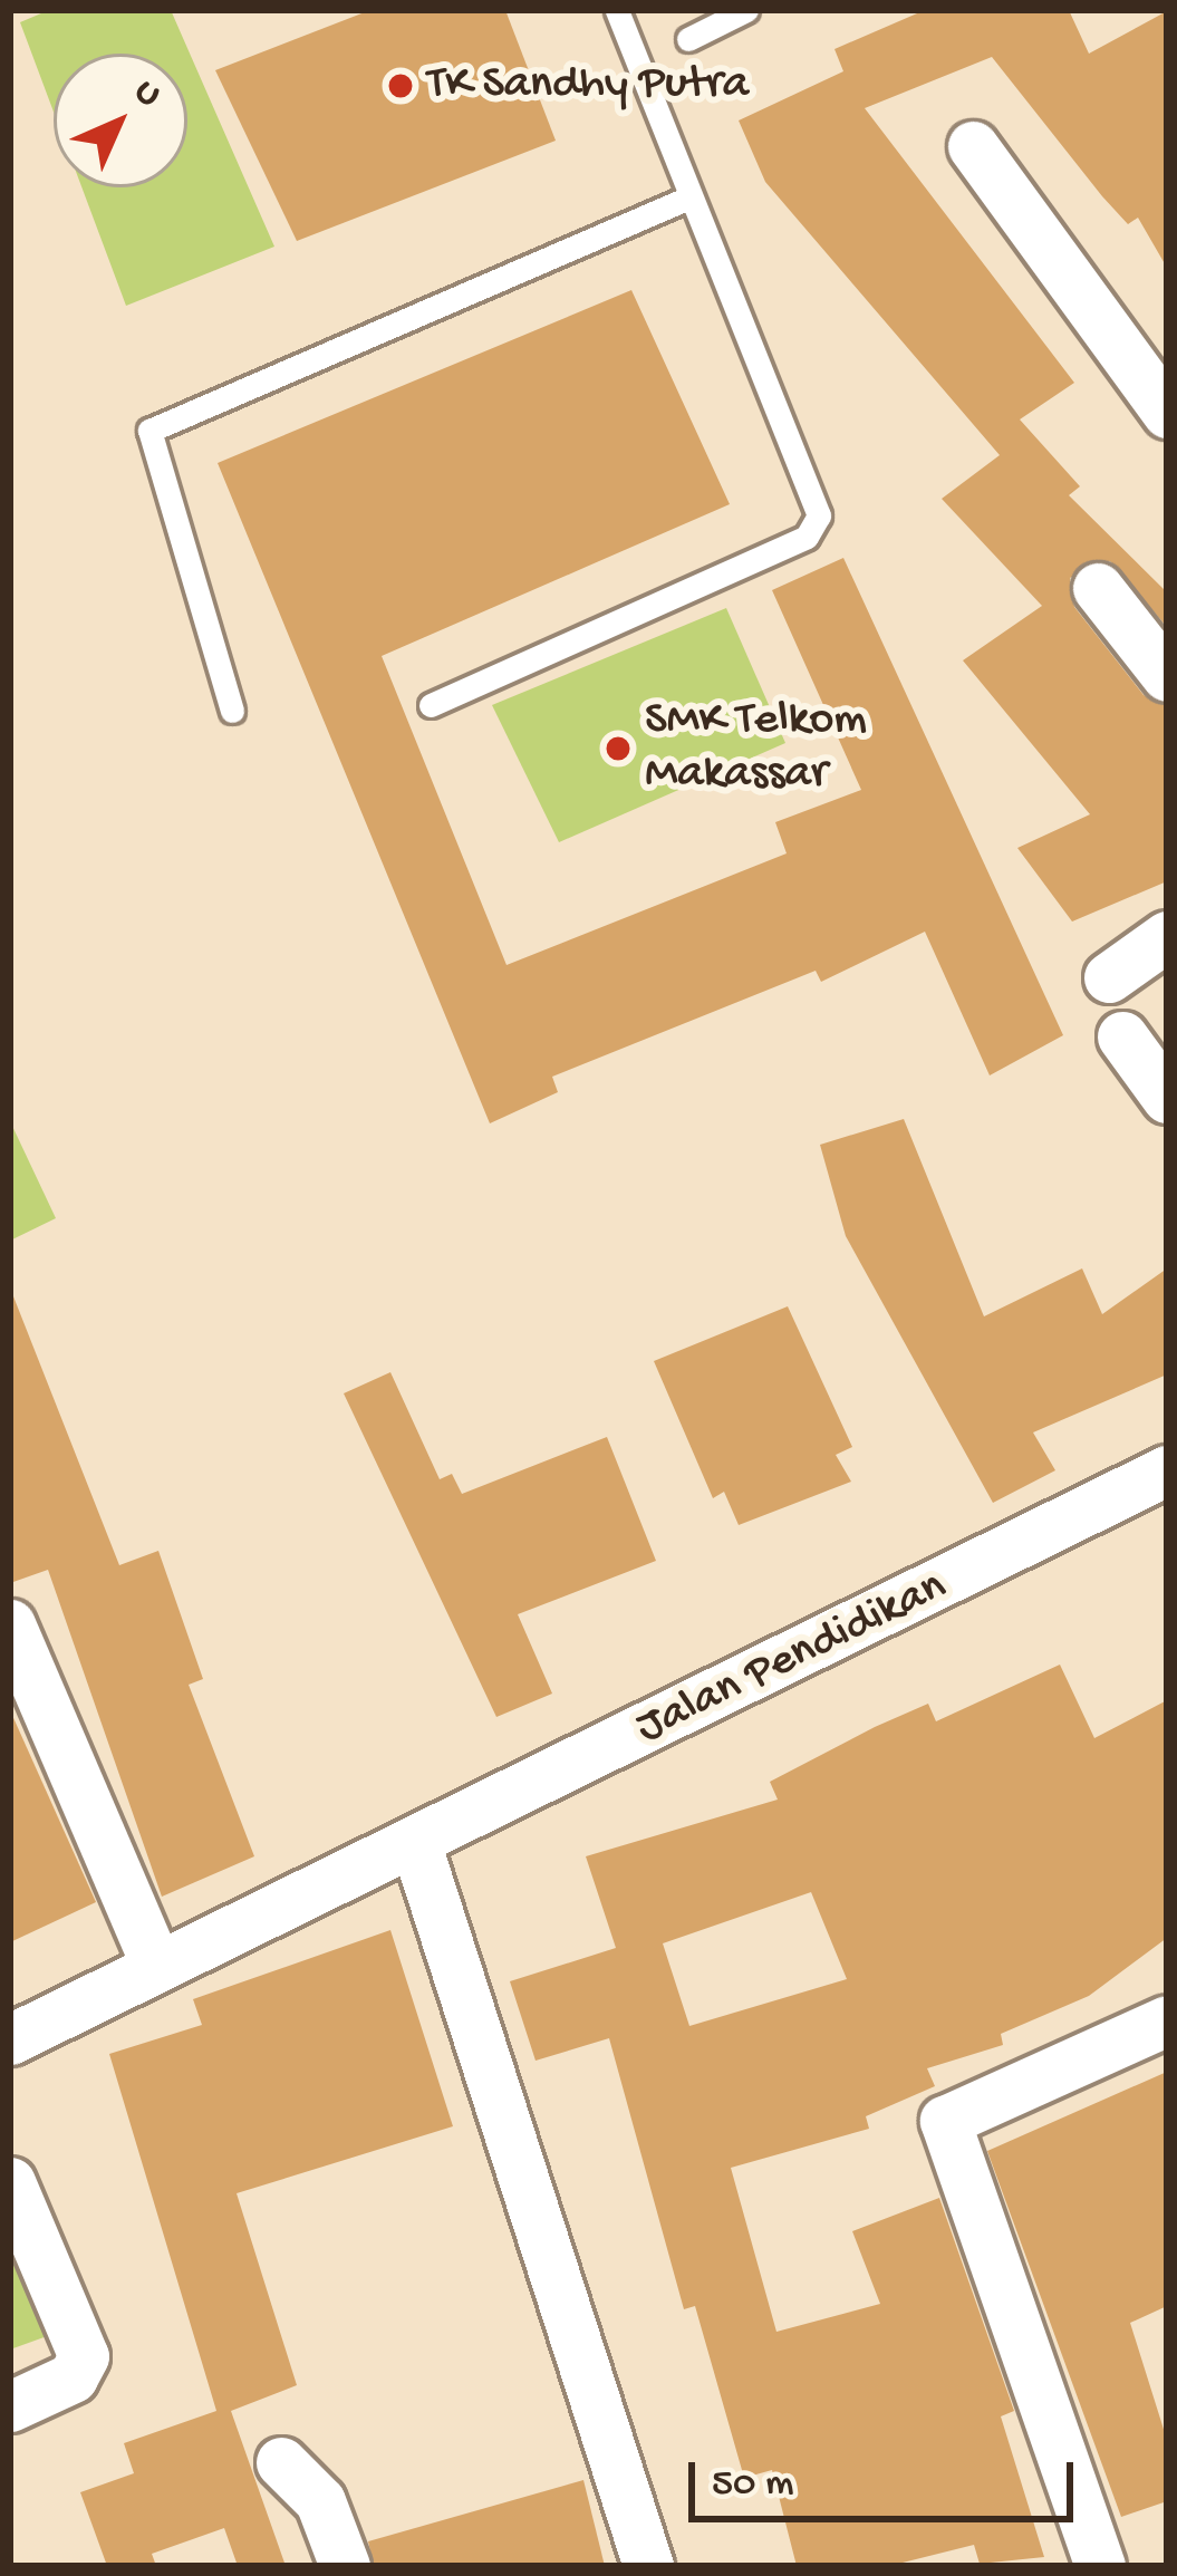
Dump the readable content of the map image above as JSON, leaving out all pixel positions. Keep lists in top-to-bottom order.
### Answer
{
  "streets": {
    "street": ["Jalan Pendidikan"]
  },
  "places": ["TK Sandhy Putra", "SMK Telkom Makassar"],
  "scale_bar": "50 m",
  "north": "top right"
}
